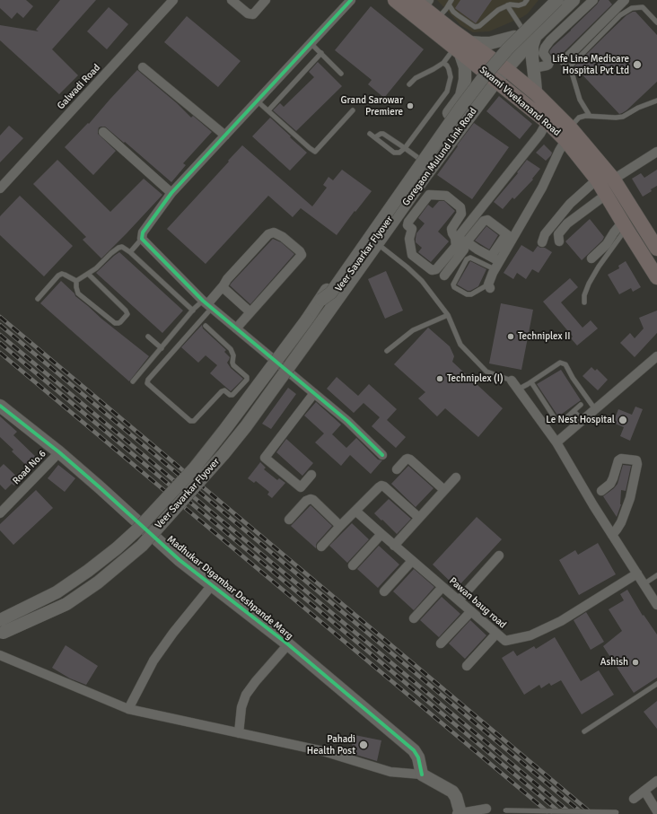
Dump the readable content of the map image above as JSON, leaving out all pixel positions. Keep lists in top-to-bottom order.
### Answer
{
  "streets": {
    "main road": [
      "Swami Vivekanand Road",
      "Goregaon Mulund Link Road",
      "Veer Savarkar Flyover",
      "Madhukar Digambar Deshpande Marg"
    ],
    "street": ["Galwadi Road", "Road No.6", "Pawan baug road"]
  },
  "crossings": [
    ["Swami Vivekanand Road", "Goregaon Mulund Link Road"],
    ["Goregaon Mulund Link Road", "Veer Savarkar Flyover"],
    ["Road No.6", "Madhukar Digambar Deshpande Marg"]
  ],
  "places": [
    "Life Line Medicare Hospital Pvt Ltd",
    "Grand Sarowar Premiere",
    "Techniplex II",
    "Techniplex (I)",
    "Le Nest Hospital",
    "Ashish",
    "Pahadi Health Post"
  ]
}
